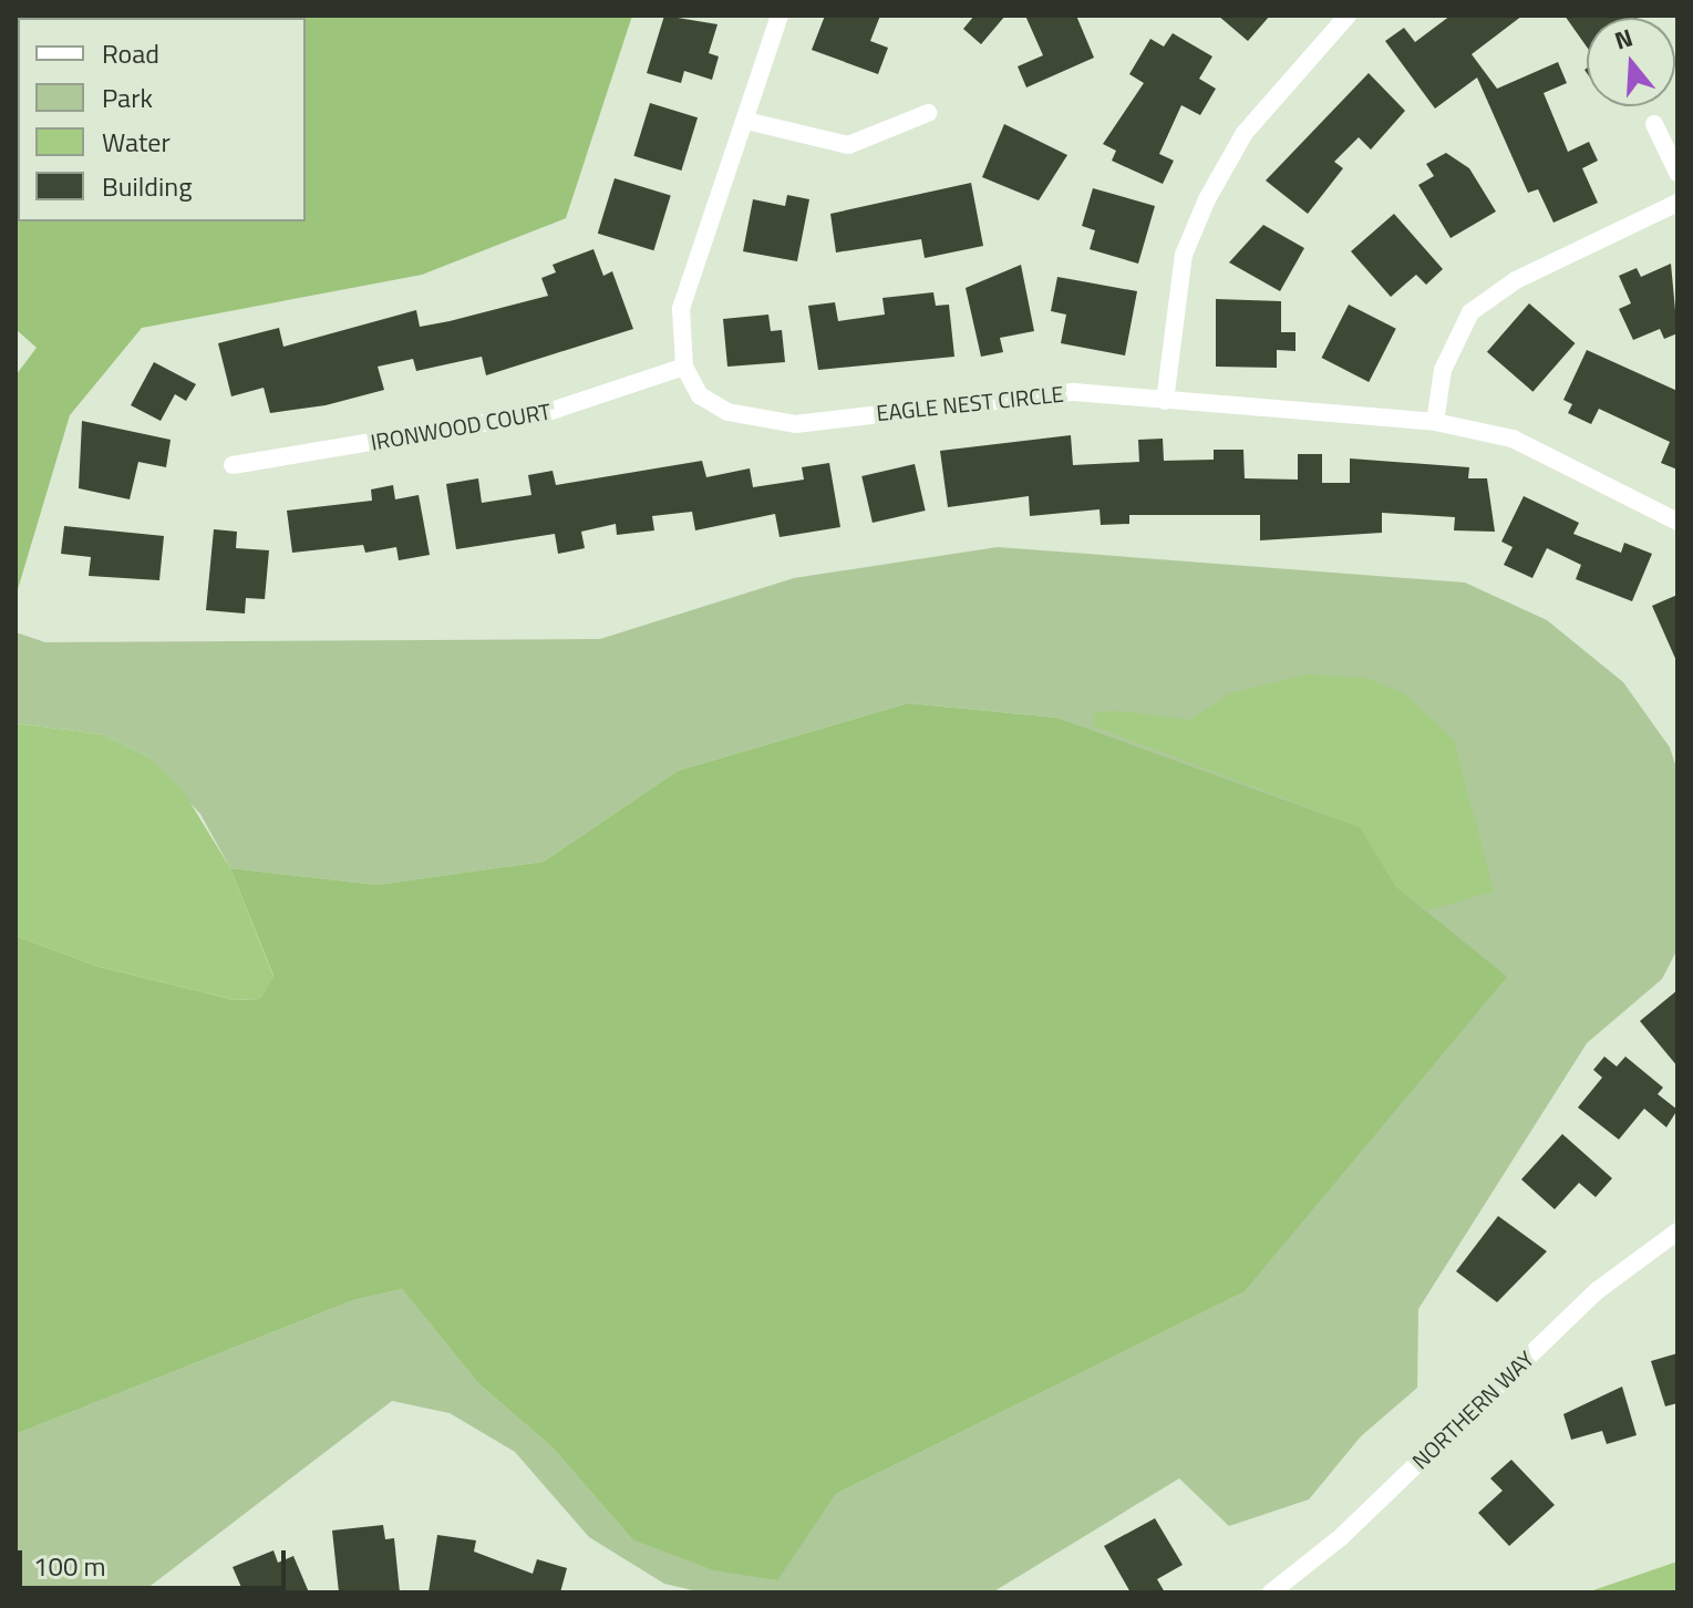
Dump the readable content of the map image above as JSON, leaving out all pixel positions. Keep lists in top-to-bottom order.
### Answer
{
  "streets": {
    "street": ["EAGLE NEST CIRCLE", "IRONWOOD COURT", "NORTHERN WAY"]
  },
  "crossings": [
    ["EAGLE NEST CIRCLE", "IRONWOOD COURT"]
  ],
  "legend": [
    "Road",
    "Park",
    "Water",
    "Building"
  ],
  "scale_bar": "100 m",
  "north": "top"
}
